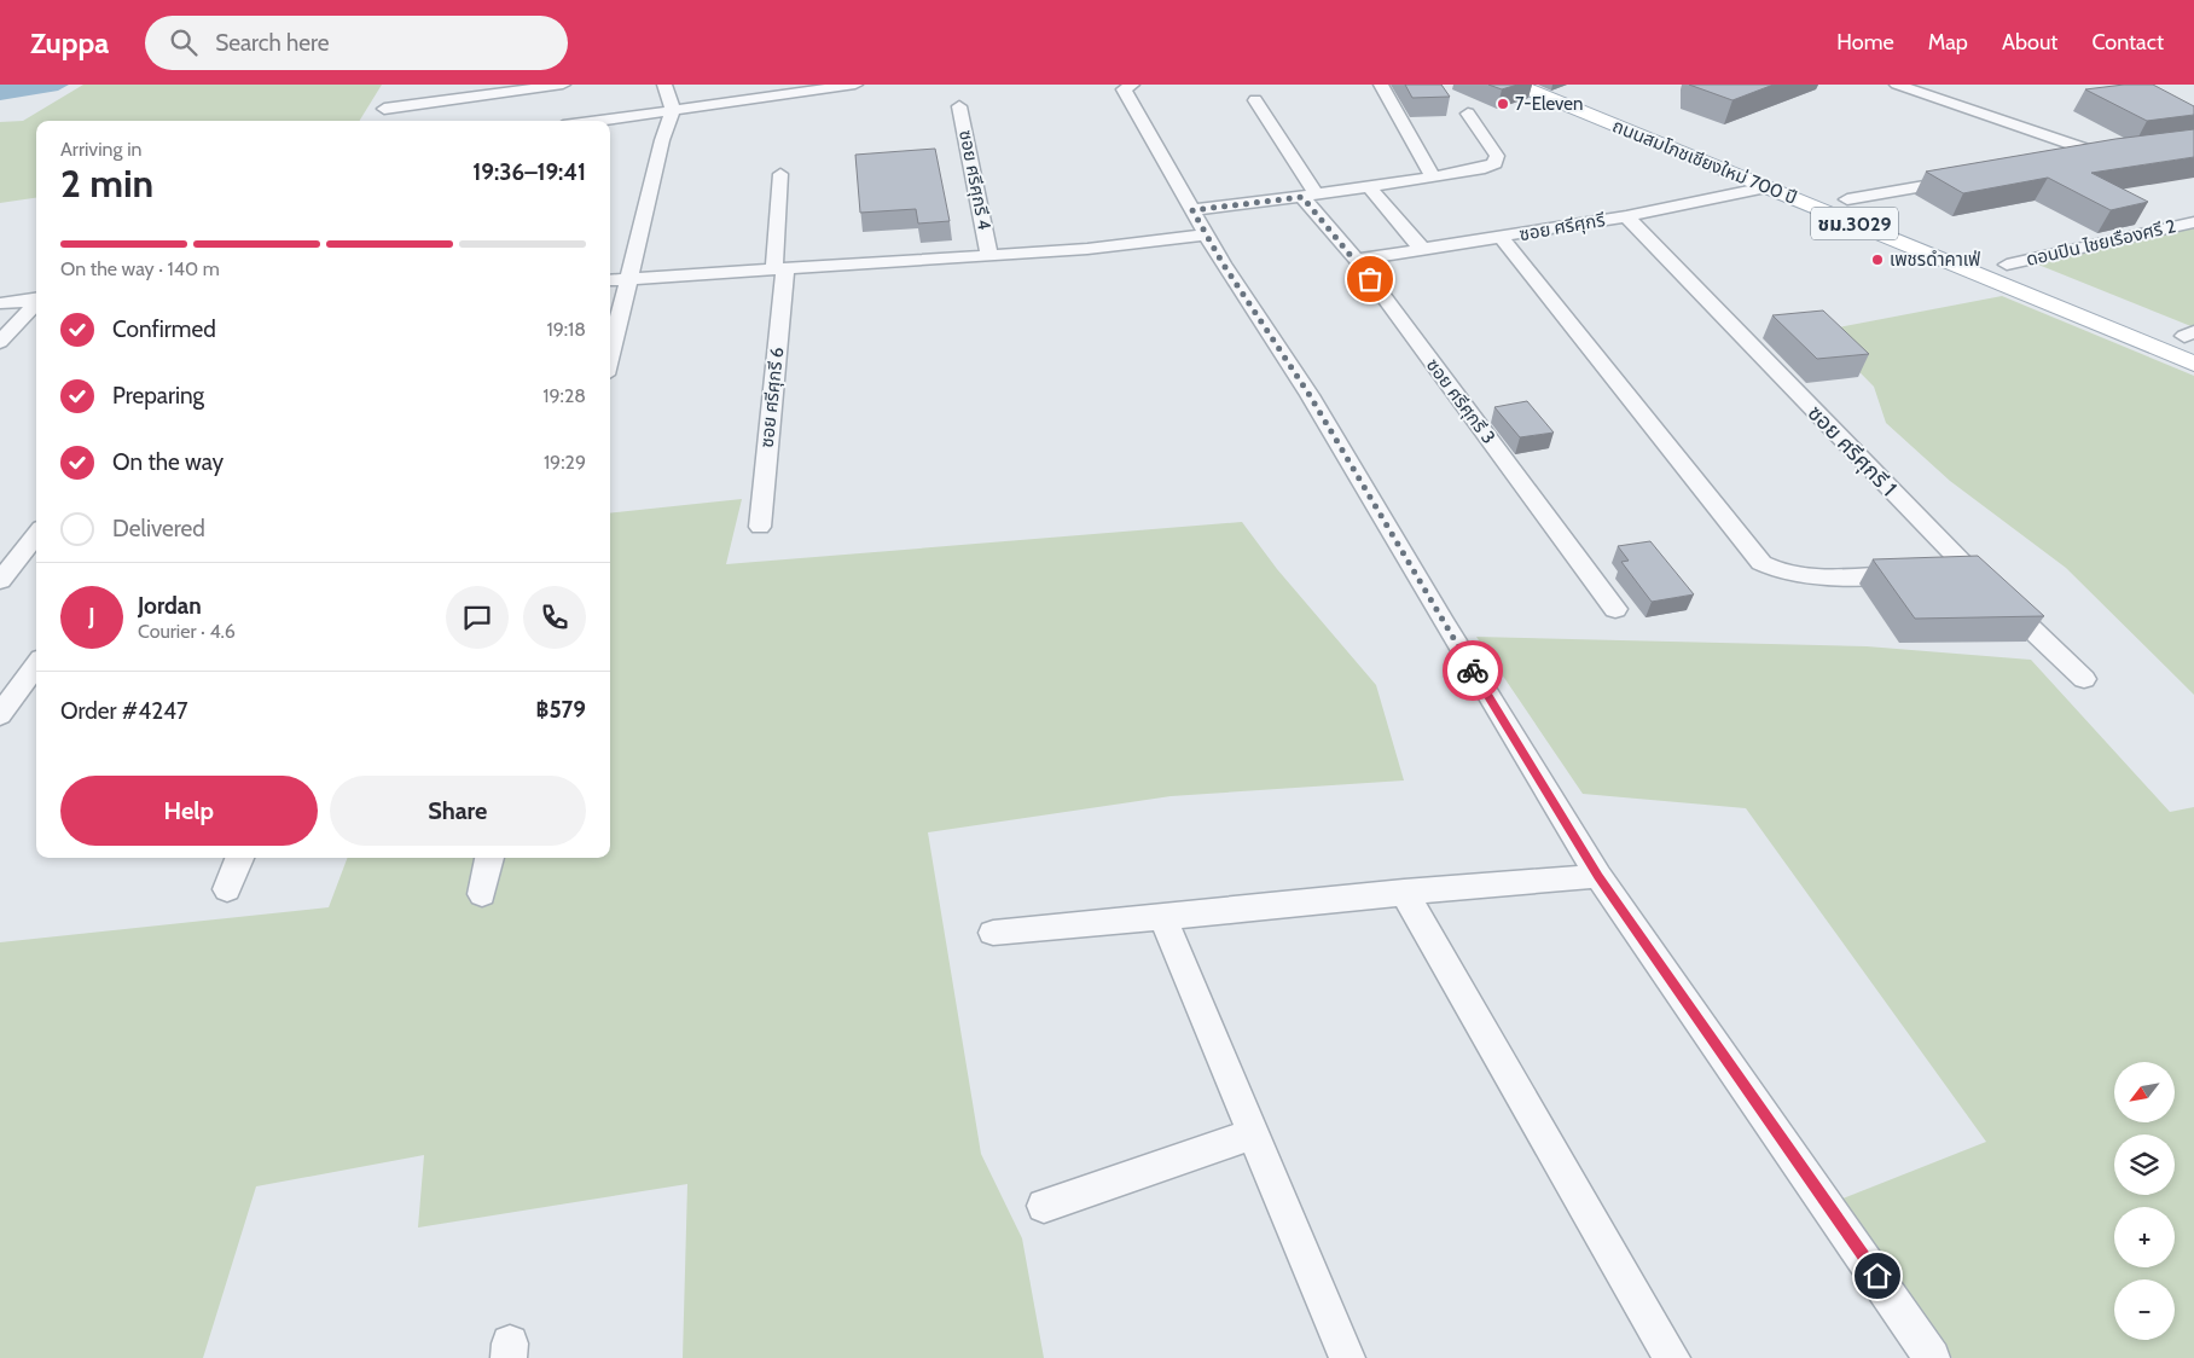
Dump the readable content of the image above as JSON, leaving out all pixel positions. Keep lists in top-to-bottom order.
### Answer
{
  "streets": {
    "main road": ["ถนนสมโภชเชียงใหม่ 700 ปี", "ชม.3029"],
    "street": [
      "ซอย ศรีศุกรี 4",
      "ซอย ศรีศุกรี",
      "ดอนปิน ไชยเรืองศรี 2",
      "ซอย ศรีศุกรี 6",
      "ซอย ศรีศุกรี 3",
      "ซอย ศรีศุกรี 1"
    ]
  },
  "crossings": [
    ["ถนนสมโภชเชียงใหม่ 700 ปี", "ซอย ศรีศุกรี"],
    ["ซอย ศรีศุกรี", "ซอย ศรีศุกรี 3"],
    ["ซอย ศรีศุกรี", "ซอย ศรีศุกรี 1"]
  ],
  "places": ["7-Eleven", "เพชรดำคาเฟ่"],
  "north": "bottom left",
  "page": {
    "header": "Zuppa",
    "search": "Search here",
    "nav": [
      "Home",
      "Map",
      "About",
      "Contact"
    ],
    "heading": ["2 min", "Arriving in", "19:36–19:41"],
    "panel": [
      "Jordan",
      "Courier · 4.6",
      "Order #4247",
      "฿579"
    ],
    "bar": "On the way · 140 m",
    "list": [
      ["Confirmed", "19:18"],
      ["Preparing", "19:28"],
      ["On the way", "19:29"],
      "Delivered"
    ],
    "round": "J",
    "buttons": ["Help", "Share"],
    "map_buttons": ["+", "−"]
  }
}
